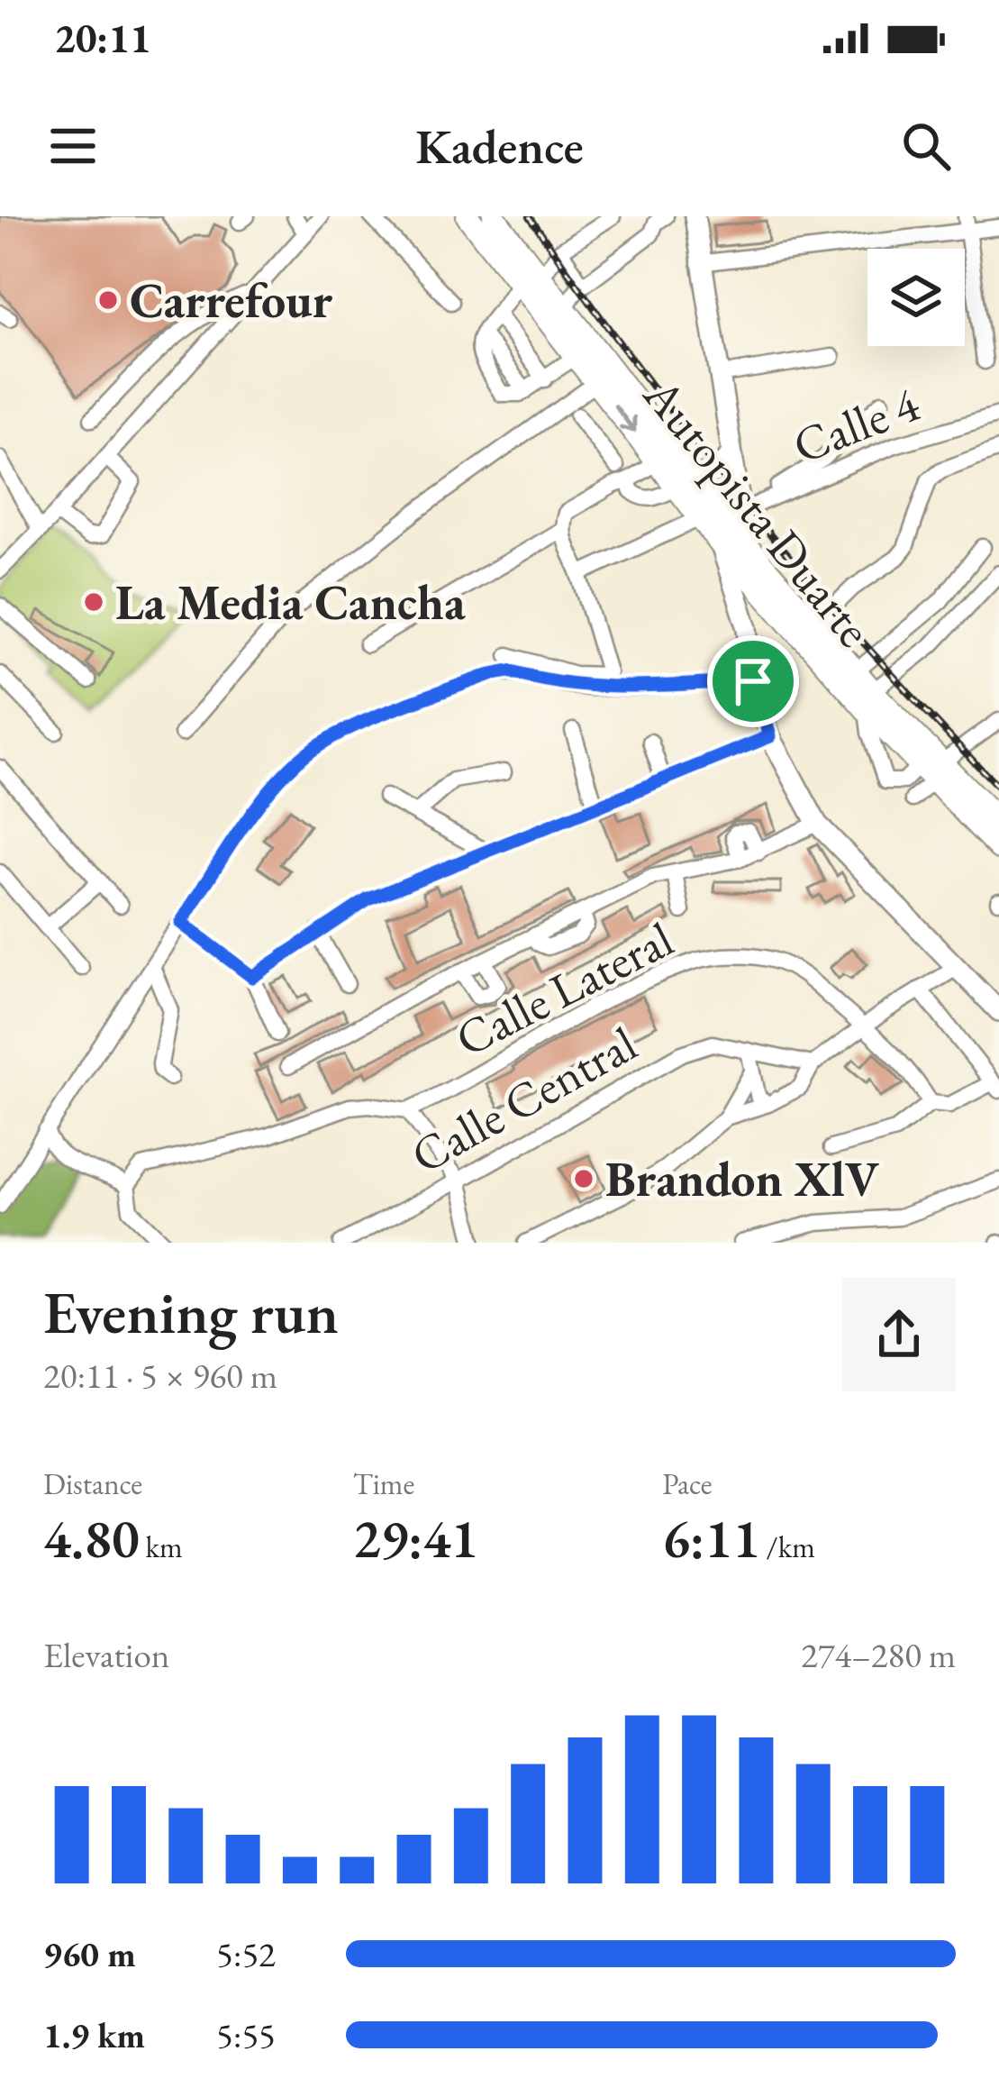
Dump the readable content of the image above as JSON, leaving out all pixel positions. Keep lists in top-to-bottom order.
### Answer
{
  "streets": {
    "highway": ["Autopista Duarte"],
    "street": ["Calle 4", "Calle Lateral", "Calle Central"]
  },
  "places": ["Carrefour", "La Media Cancha", "Brandon XlV"],
  "page": {
    "status": "20:11",
    "header": "Kadence",
    "heading": ["Evening run", "20:11 · 5 × 960 m"],
    "stats": [
      ["Distance", "4.80 km"],
      ["Time", "29:41"],
      ["Pace", "6:11 /km"]
    ],
    "chart": ["Elevation", "274–280 m"],
    "list": [
      {
        "name": "960 m",
        "note": "5:52"
      },
      {
        "name": "1.9 km",
        "note": "5:55"
      }
    ]
  }
}
